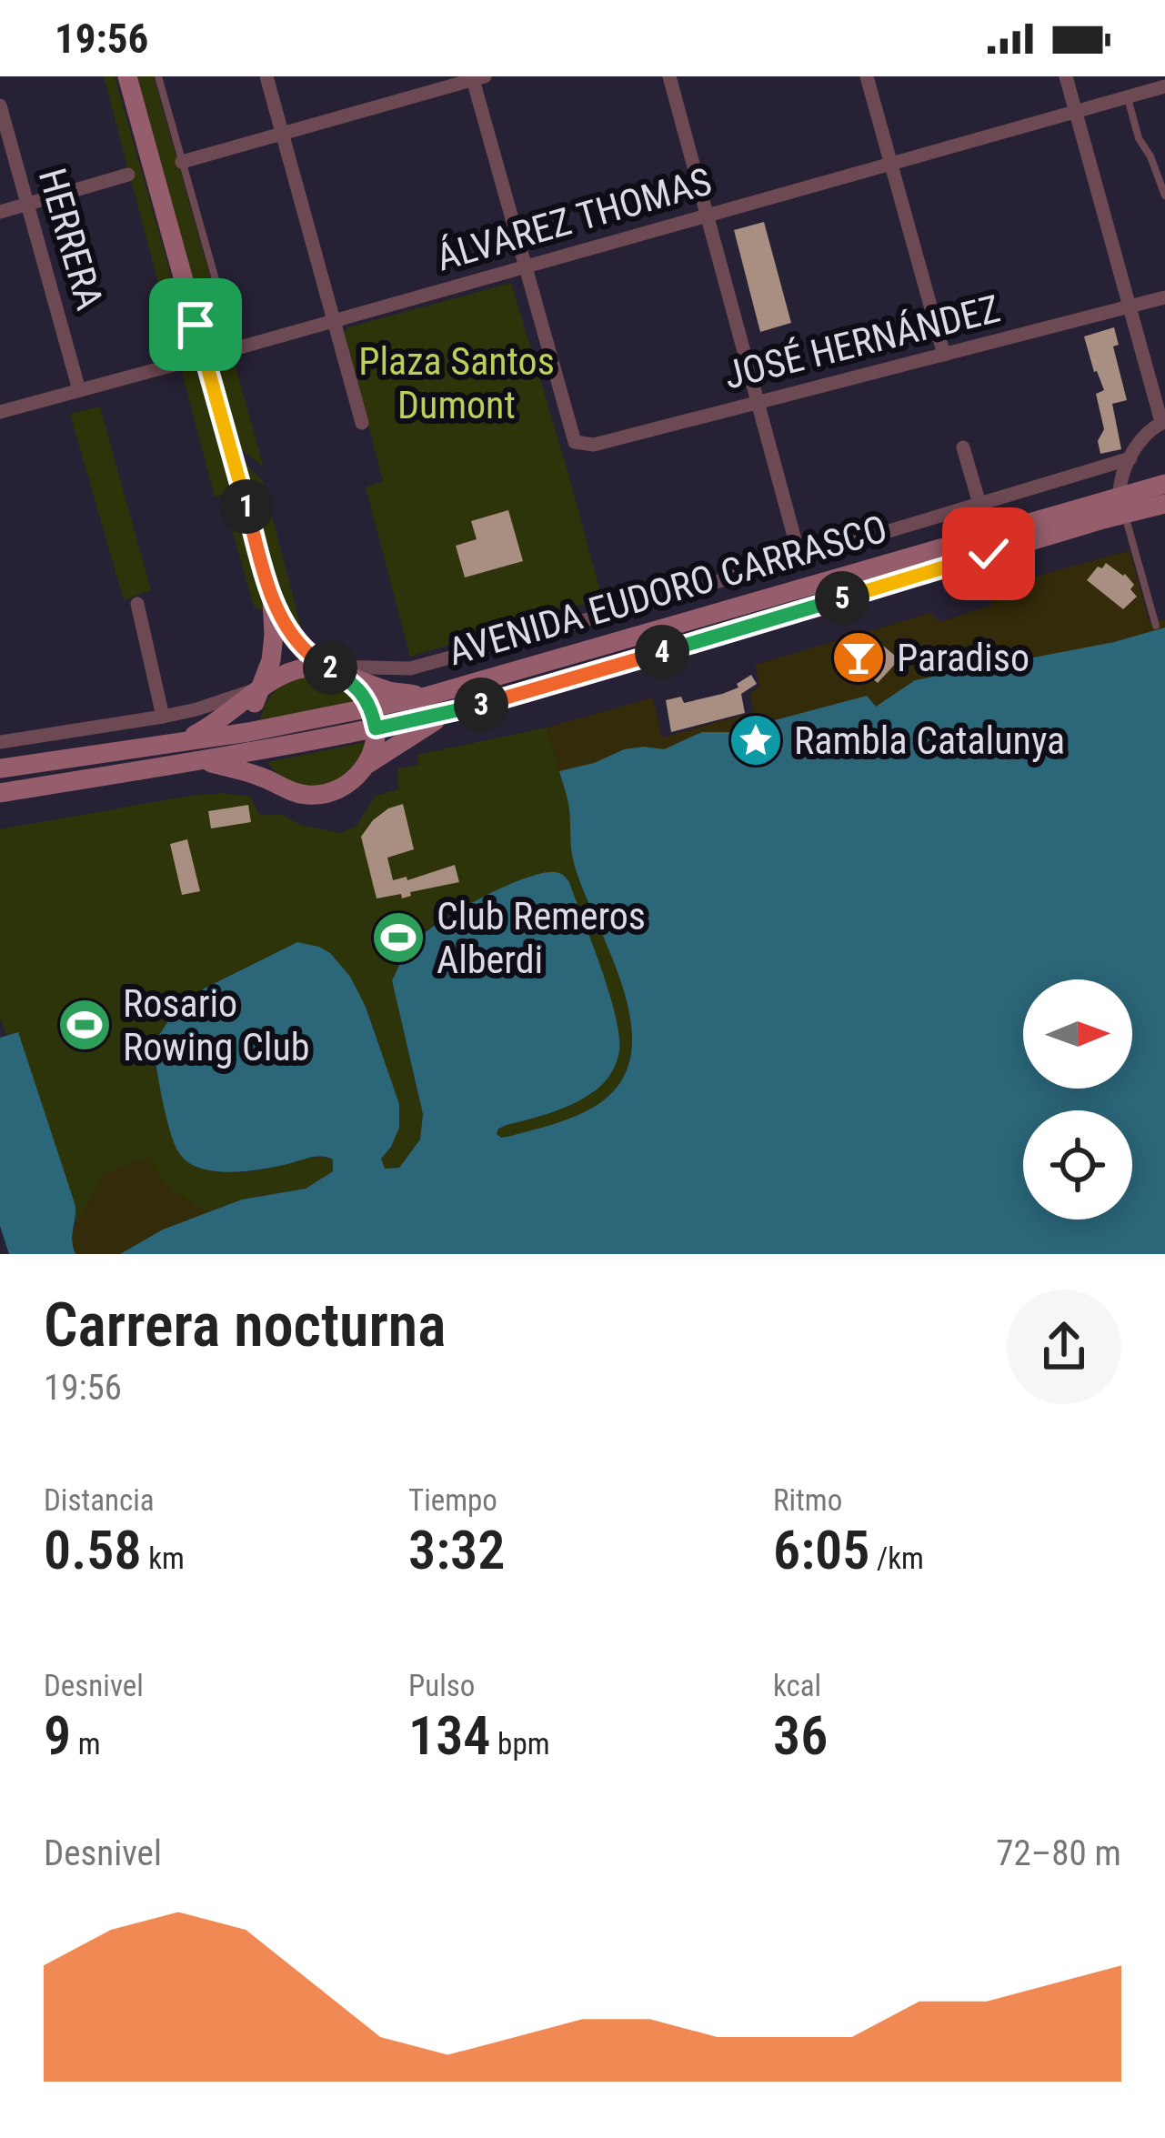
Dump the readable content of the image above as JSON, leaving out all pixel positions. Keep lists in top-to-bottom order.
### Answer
{
  "streets": {
    "main road": ["AVENIDA EUDORO CARRASCO"],
    "street": ["ÁLVAREZ THOMAS", "HERRERA", "JOSÉ HERNÁNDEZ"]
  },
  "crossings": [
    ["ÁLVAREZ THOMAS", "HERRERA"],
    ["ÁLVAREZ THOMAS", "JOSÉ HERNÁNDEZ"]
  ],
  "parks": ["Plaza Santos Dumont"],
  "places": {
    "bar": ["Paradiso"],
    "place": ["Rambla Catalunya"],
    "sports": ["Club Remeros Alberdi", "Rosario Rowing Club"]
  },
  "north": "right",
  "page": {
    "status": "19:56",
    "pins": [
      "1",
      "5",
      "4",
      "2",
      "3"
    ],
    "heading": ["Carrera nocturna", "19:56"],
    "stats": [
      ["Distancia", "0.58 km"],
      ["Tiempo", "3:32"],
      ["Ritmo", "6:05 /km"],
      ["Desnivel", "9 m"],
      ["Pulso", "134 bpm"],
      ["kcal", "36"]
    ],
    "chart": ["Desnivel", "72–80 m"]
  }
}
